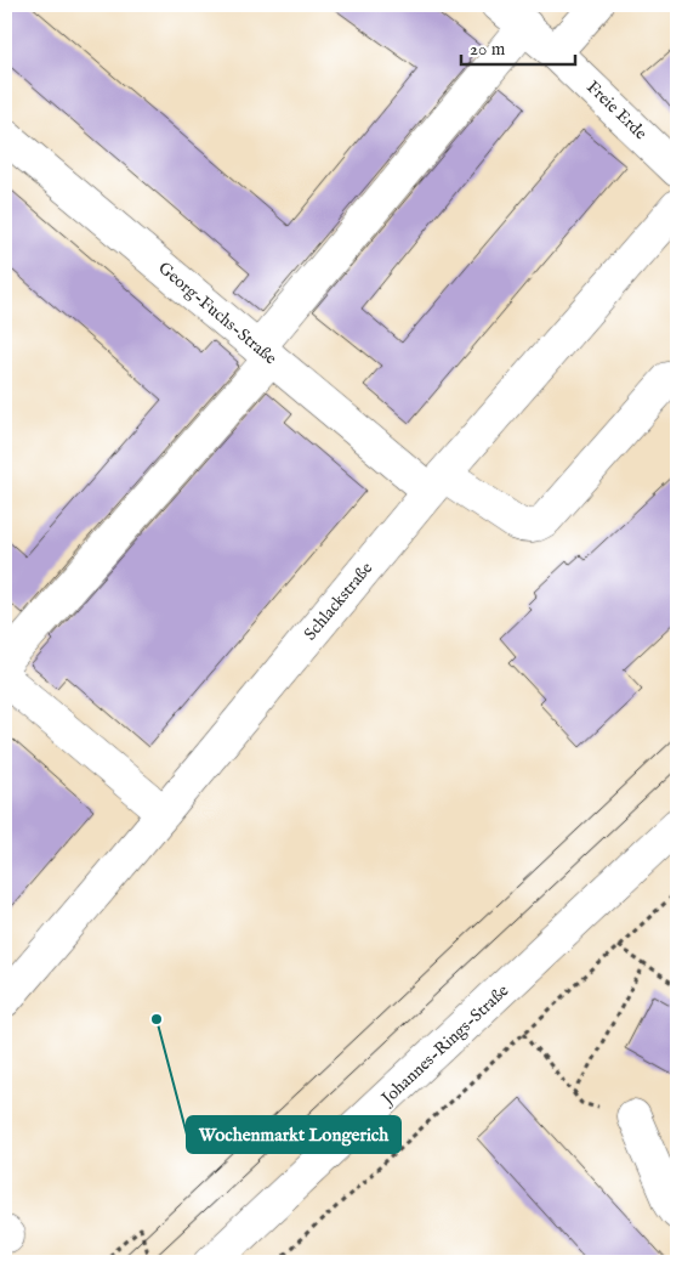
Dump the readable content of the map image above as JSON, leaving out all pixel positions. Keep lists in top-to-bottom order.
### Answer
{
  "streets": {
    "street": [
      "Freie Erde",
      "Georg-Fuchs-Straße",
      "Schlackstraße",
      "Johannes-Rings-Straße"
    ]
  },
  "crossings": [
    ["Georg-Fuchs-Straße", "Schlackstraße"]
  ],
  "places": ["Wochenmarkt Longerich"],
  "scale_bar": "20 m"
}
